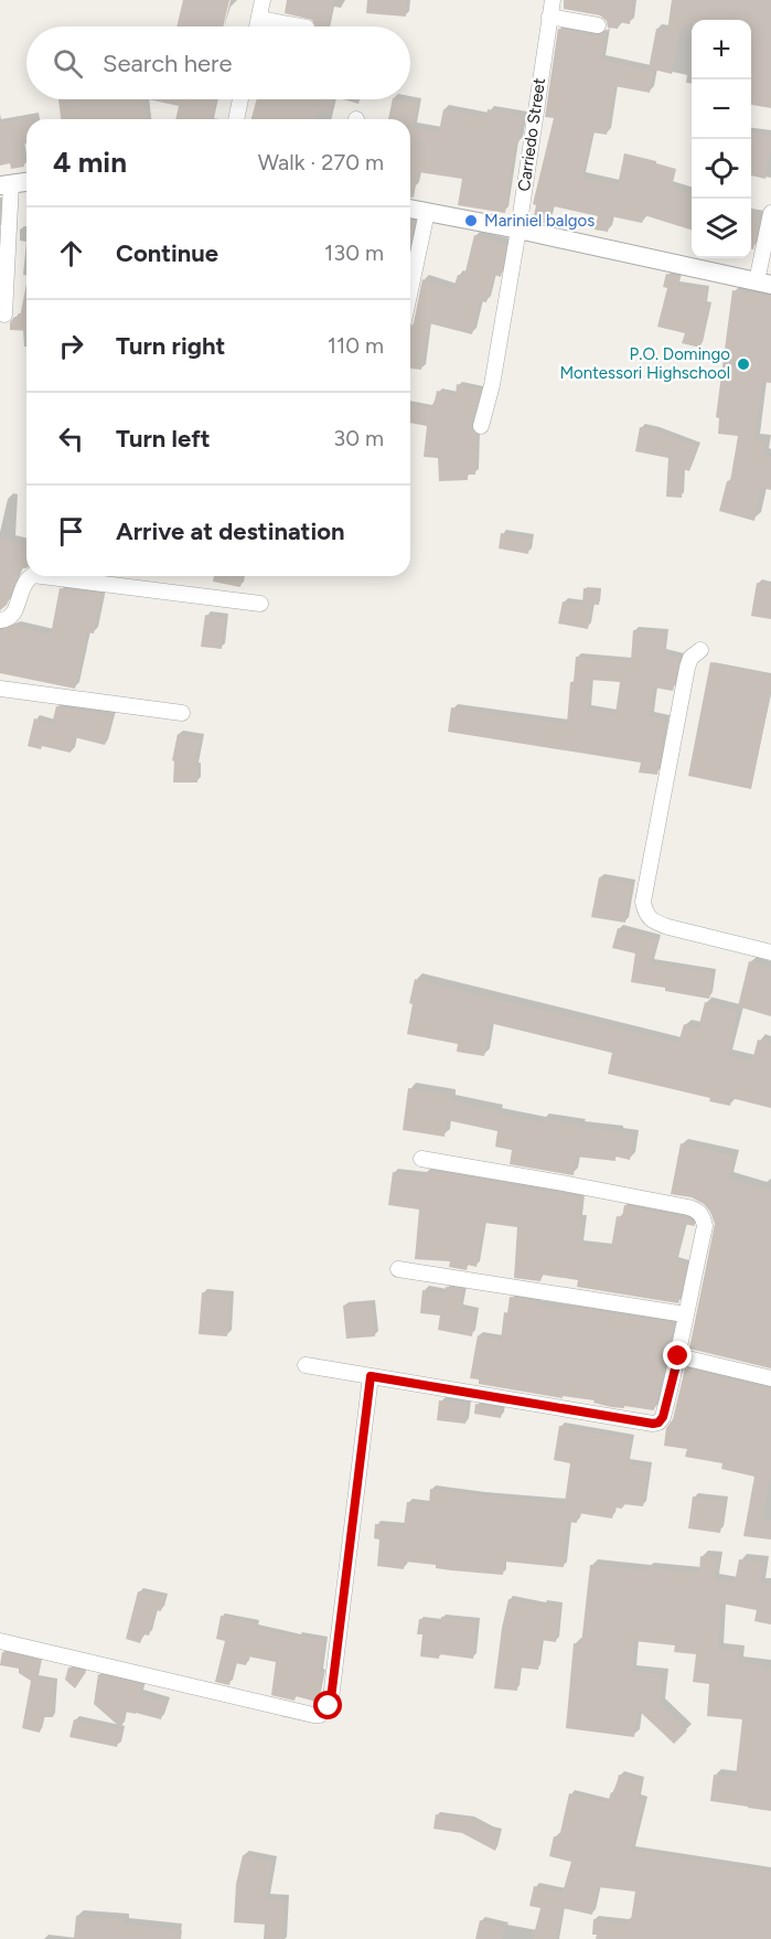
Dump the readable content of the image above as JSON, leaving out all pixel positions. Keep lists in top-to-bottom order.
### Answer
{
  "streets": {
    "street": ["Carriedo Street"]
  },
  "places": ["Mariniel balgos", "P.O. Domingo Montessori Highschool"],
  "page": {
    "map_buttons": ["+", "−"],
    "search": "Search here",
    "heading": ["4 min", "Walk · 270 m"],
    "list": [
      ["Continue", "130 m"],
      ["Turn right", "110 m"],
      ["Turn left", "30 m"],
      "Arrive at destination"
    ]
  }
}
